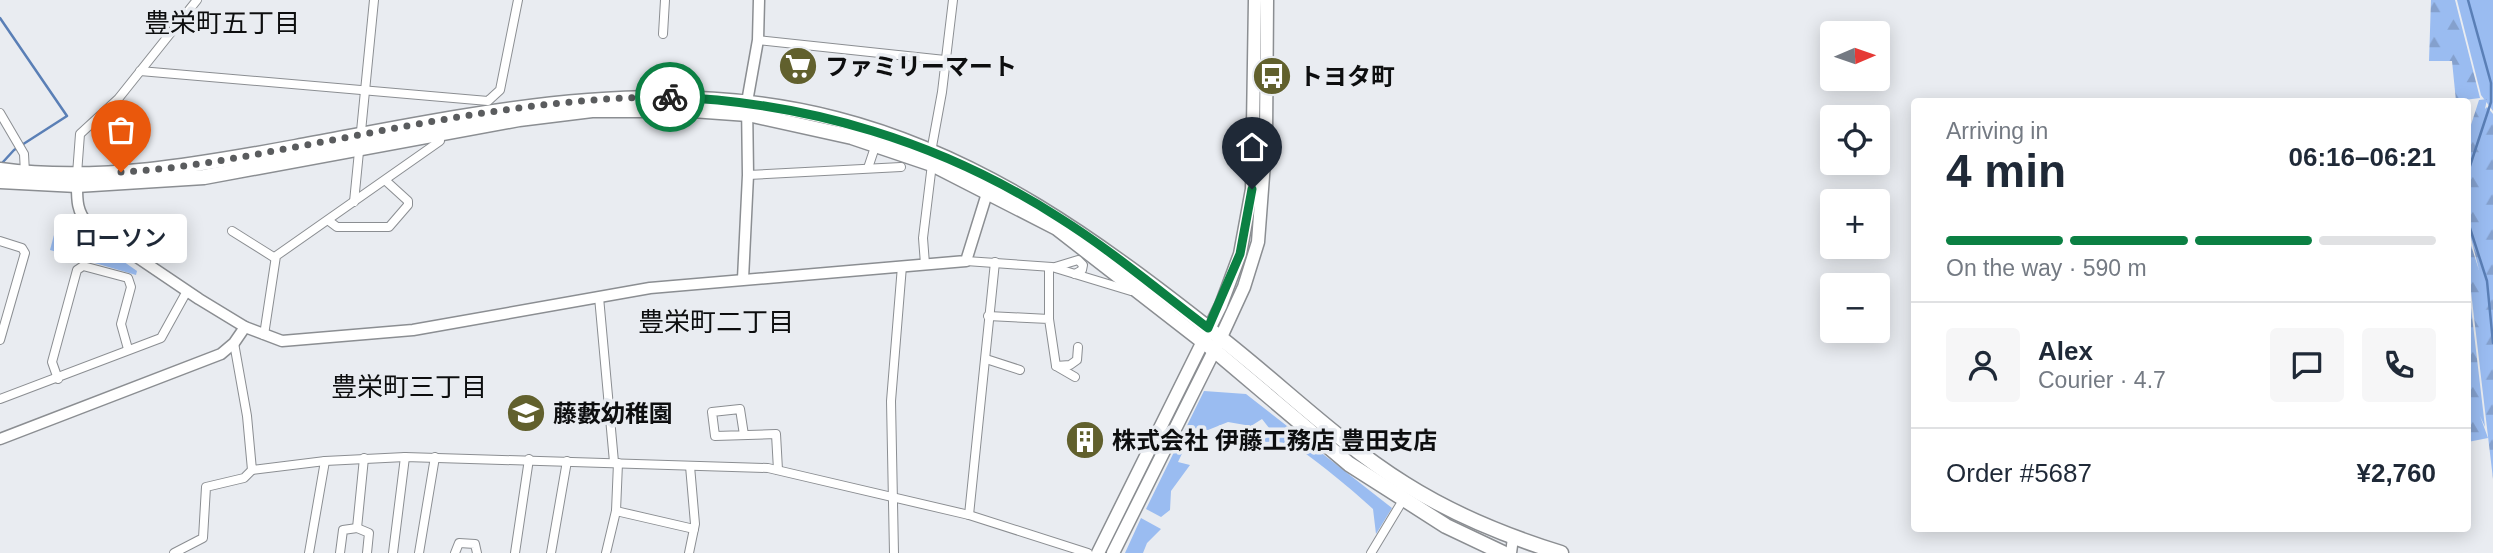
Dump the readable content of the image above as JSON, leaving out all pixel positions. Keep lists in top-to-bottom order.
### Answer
{
  "districts": ["豊栄町五丁目", "豊栄町二丁目", "豊栄町三丁目"],
  "places": {
    "supermarket": ["ファミリーマート"],
    "bus stop": ["トヨタ町"],
    "other": ["ローソン"],
    "school or university": ["藤藪幼稚園"],
    "building": ["株式会社 伊藤工務店 豊田支店"]
  },
  "north": "right",
  "page": {
    "map_buttons": ["+", "−"],
    "heading": ["4 min", "Arriving in", "06:16–06:21"],
    "panel": [
      "Alex",
      "Courier · 4.7",
      "Order #5687",
      "¥2,760"
    ],
    "bubble": "ローソン",
    "bar": "On the way · 590 m"
  }
}
